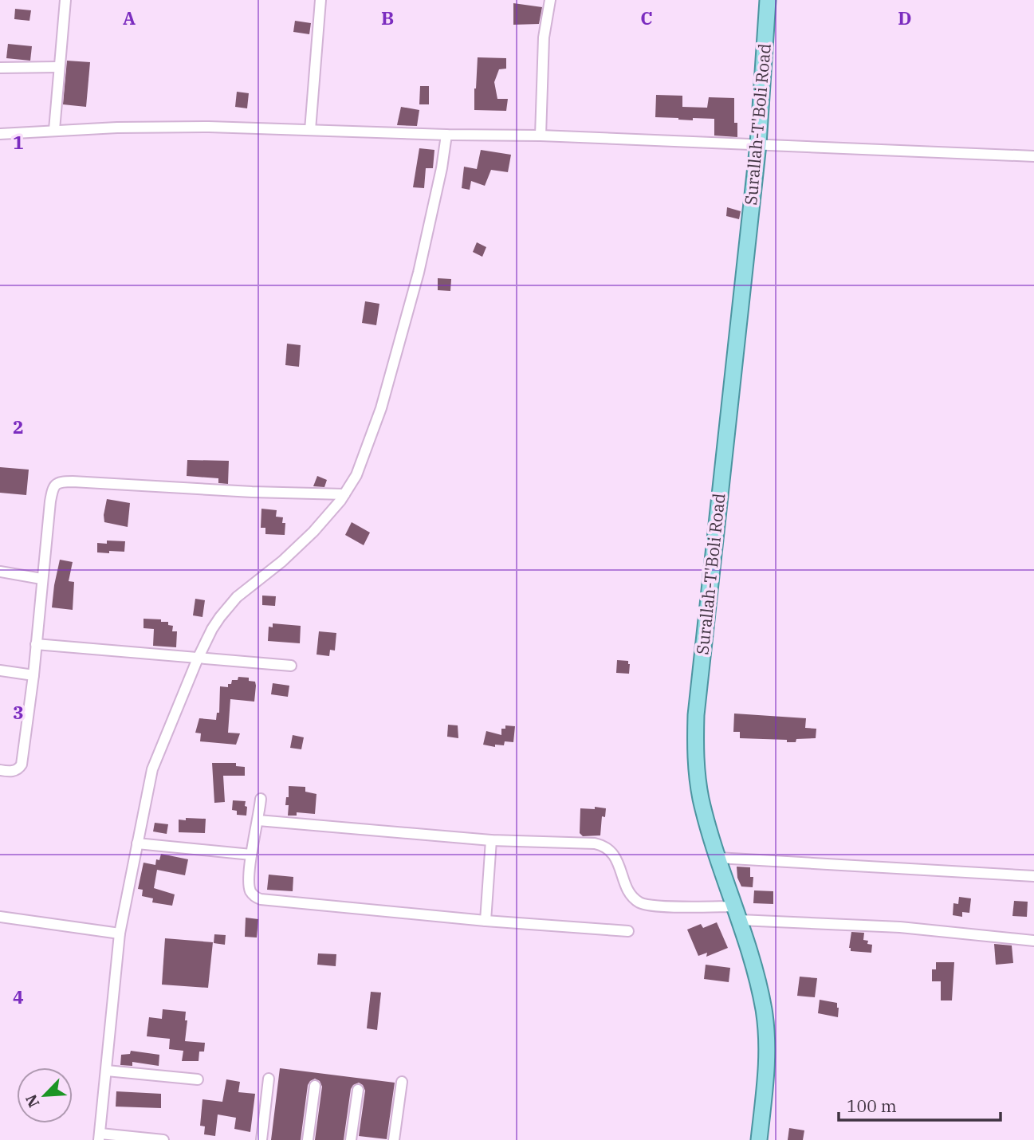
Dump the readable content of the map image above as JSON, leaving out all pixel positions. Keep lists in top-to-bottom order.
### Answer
{
  "streets": {
    "main road": ["Surallah-T'Boli Road"]
  },
  "scale_bar": "100 m",
  "north": "bottom left",
  "grid": {
    "columns": [
      "A",
      "B",
      "C",
      "D"
    ],
    "rows": [
      "1",
      "2",
      "3",
      "4"
    ]
  }
}
